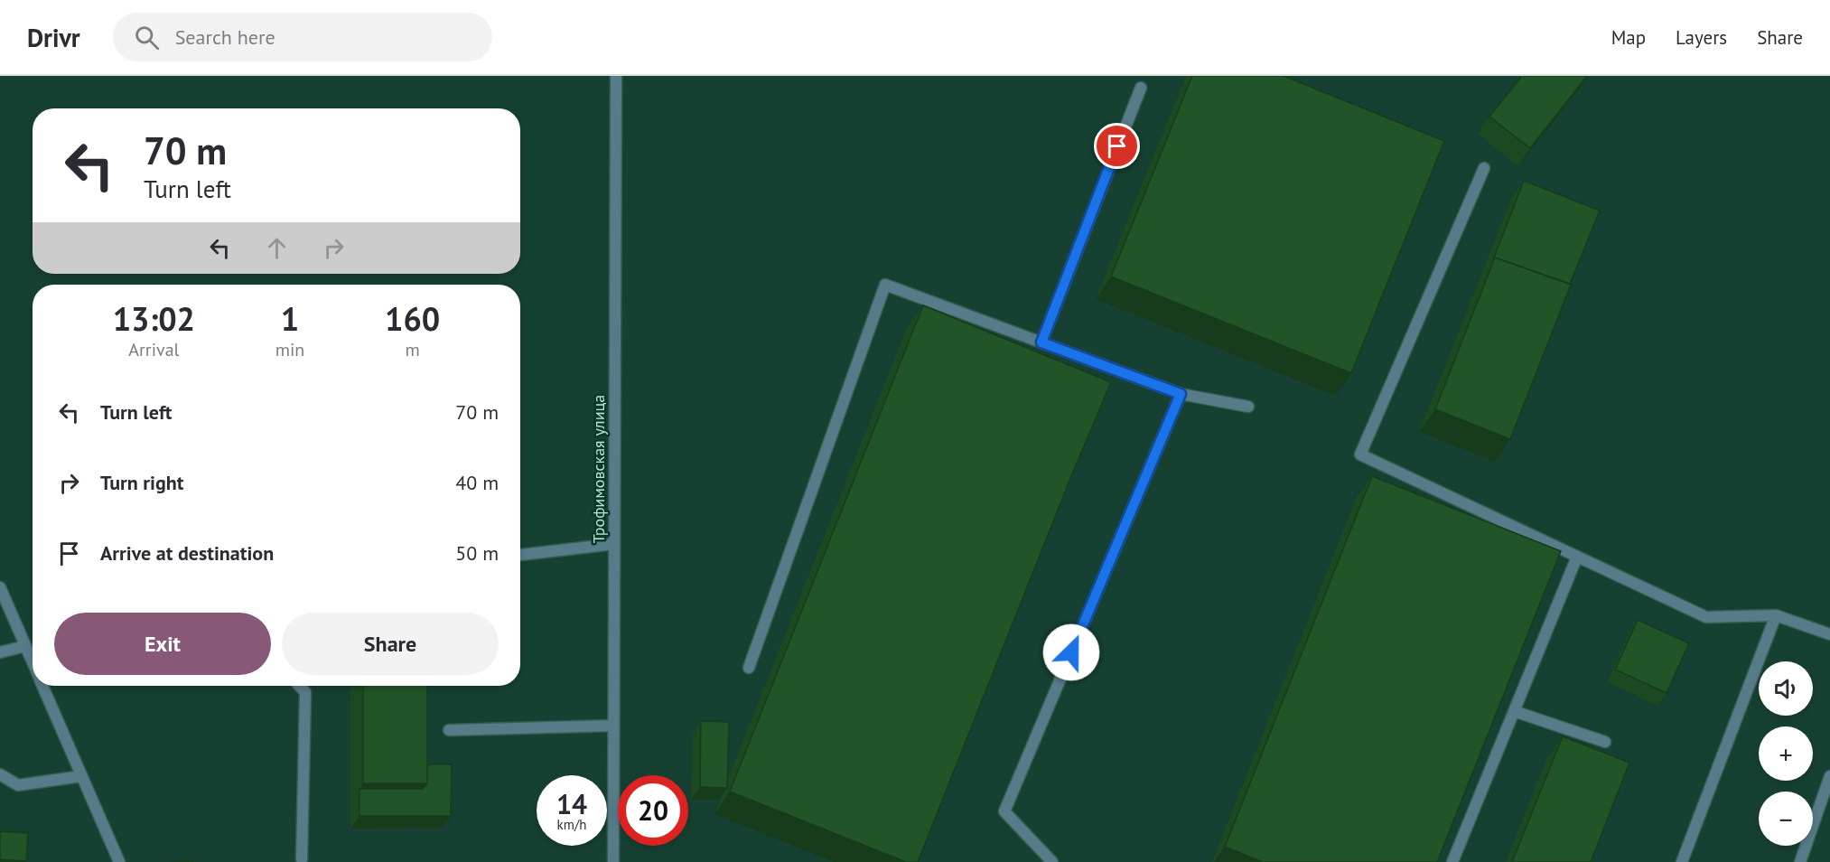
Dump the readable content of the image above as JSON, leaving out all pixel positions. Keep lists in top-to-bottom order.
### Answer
{
  "streets": {
    "street": ["Трофимовская улица"]
  },
  "page": {
    "header": "Drivr",
    "search": "Search here",
    "nav": ["Map", "Layers", "Share"],
    "turn": ["70 m", "Turn left"],
    "eta": [
      "13:02",
      "Arrival",
      "1",
      "min",
      "160",
      "m"
    ],
    "list": [
      {
        "name": "Turn left",
        "value": "70 m"
      },
      {
        "name": "Turn right",
        "value": "40 m"
      },
      {
        "name": "Arrive at destination",
        "value": "50 m"
      }
    ],
    "buttons": ["Exit", "Share"],
    "map_buttons": ["+", "−"],
    "speed": "14 km/h",
    "limit": "20"
  }
}
